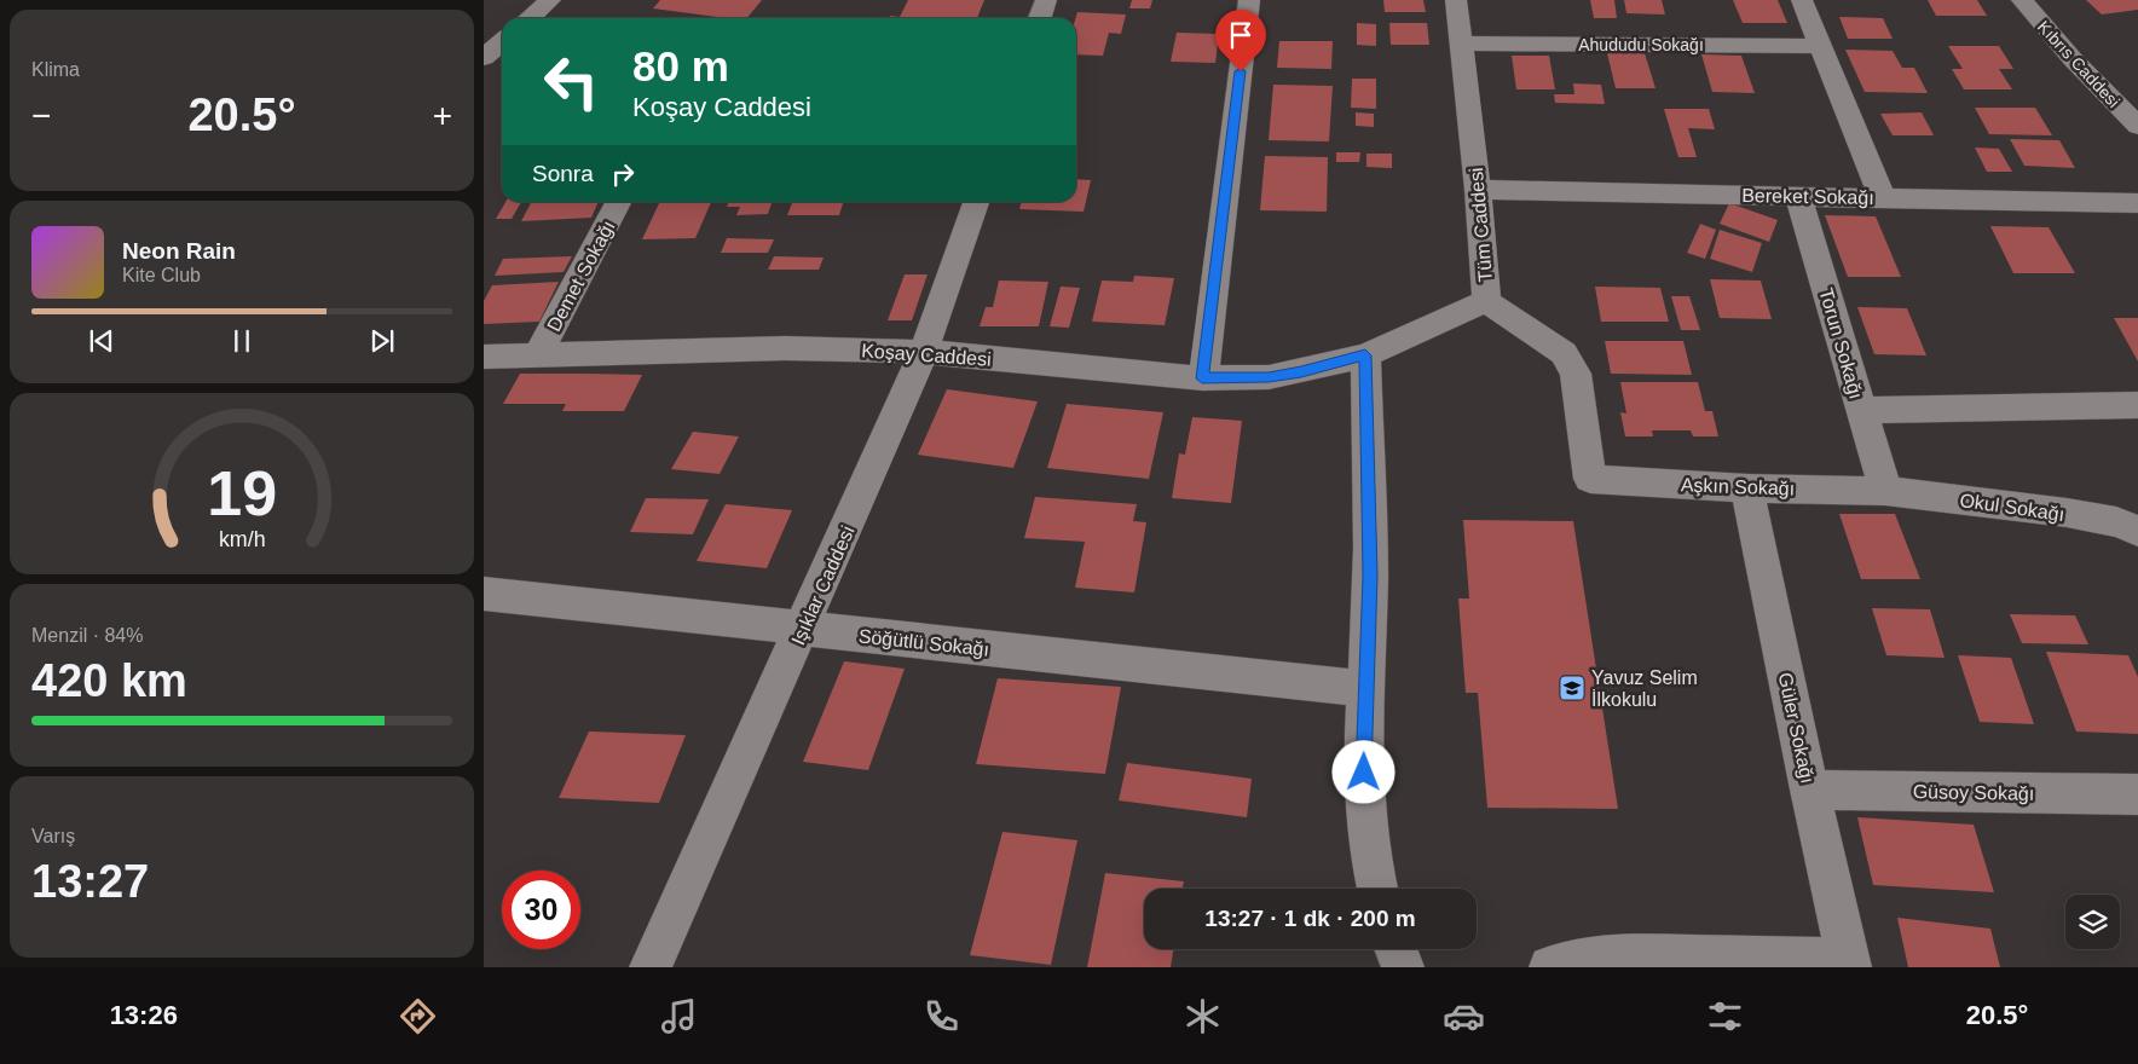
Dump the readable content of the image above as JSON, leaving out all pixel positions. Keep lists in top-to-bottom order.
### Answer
{
  "streets": {
    "street": [
      "Ahududu Sokağı",
      "Kıbrıs Caddesi",
      "Bereket Sokağı",
      "Tüm Caddesi",
      "Demet Sokağı",
      "Torun Sokağı",
      "Koşay Caddesi",
      "Aşkın Sokağı",
      "Okul Sokağı",
      "Işıklar Caddesi",
      "Söğütlü Sokağı",
      "Güler Sokağı",
      "Güsoy Sokağı"
    ]
  },
  "crossings": [
    ["Ahududu Sokağı", "Tüm Caddesi"],
    ["Bereket Sokağı", "Tüm Caddesi"],
    ["Bereket Sokağı", "Torun Sokağı"],
    ["Tüm Caddesi", "Koşay Caddesi"],
    ["Tüm Caddesi", "Aşkın Sokağı"],
    ["Demet Sokağı", "Koşay Caddesi"],
    ["Torun Sokağı", "Aşkın Sokağı"],
    ["Torun Sokağı", "Okul Sokağı"],
    ["Koşay Caddesi", "Işıklar Caddesi"],
    ["Aşkın Sokağı", "Okul Sokağı"],
    ["Aşkın Sokağı", "Güler Sokağı"],
    ["Işıklar Caddesi", "Söğütlü Sokağı"],
    ["Güler Sokağı", "Güsoy Sokağı"]
  ],
  "places": {
    "school or university": ["Yavuz Selim İlkokulu"]
  },
  "page": {
    "tile": [
      "Klima",
      ["Menzil · 84%", "420 km"],
      ["Varış", "13:27"]
    ],
    "turn": ["80 m", "Koşay Caddesi"],
    "heat": ["−", "20.5°", "+"],
    "then": "Sonra",
    "song": ["Neon Rain", "Kite Club"],
    "limit": "30",
    "trip": "13:27 · 1 dk · 200 m",
    "tabs": ["13:26", "20.5°"],
    "gauge": ["19", "km/h"]
  }
}
